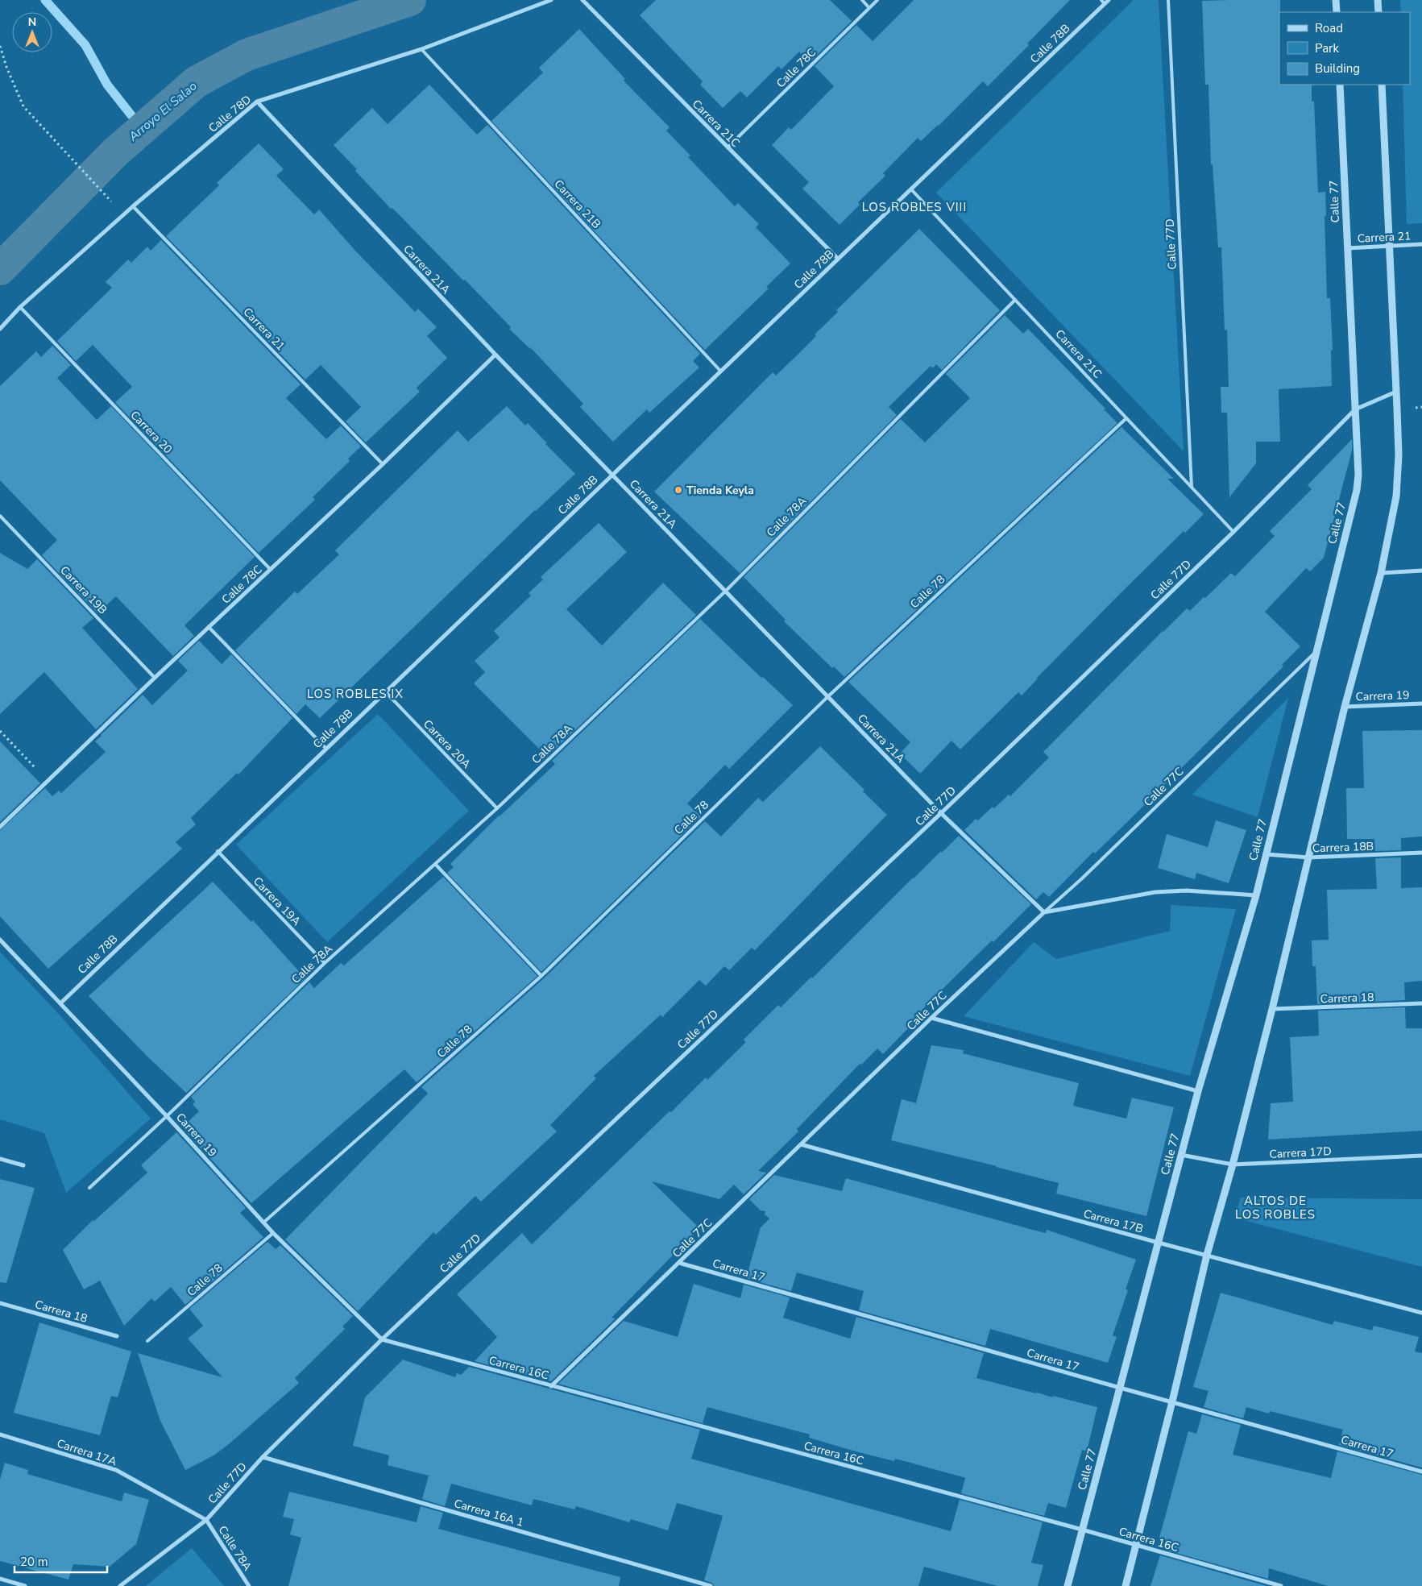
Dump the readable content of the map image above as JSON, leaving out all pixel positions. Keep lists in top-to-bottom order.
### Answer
{
  "streets": {
    "street": [
      "Calle 78B",
      "Calle 78C",
      "Calle 78D",
      "Carrera 21C",
      "Calle 77",
      "Carrera 21",
      "Calle 77D",
      "Carrera 21A",
      "Calle 78A",
      "Carrera 19",
      "Calle 77C",
      "Carrera 18B",
      "Carrera 18",
      "Carrera 17D",
      "Carrera 17B",
      "Carrera 17",
      "Carrera 16C",
      "Carrera 17A",
      "Carrera 16A 1"
    ],
    "lane": [
      "Carrera 21B",
      "Carrera 20",
      "Carrera 19B",
      "Calle 78",
      "Carrera 20A",
      "Carrera 19A"
    ]
  },
  "crossings": [
    ["Calle 78B", "Carrera 21C"],
    ["Calle 78B", "Carrera 21B"],
    ["Calle 78B", "Carrera 21A"],
    ["Calle 78B", "Carrera 19"],
    ["Calle 78B", "Carrera 20A"],
    ["Calle 78B", "Carrera 19A"],
    ["Calle 78C", "Carrera 21C"],
    ["Calle 78C", "Carrera 21"],
    ["Calle 78C", "Carrera 21A"],
    ["Calle 78C", "Carrera 20"],
    ["Calle 78C", "Carrera 19B"],
    ["Calle 78D", "Carrera 21B"],
    ["Calle 78D", "Carrera 21"],
    ["Calle 78D", "Carrera 21A"],
    ["Calle 78D", "Carrera 20"],
    ["Carrera 21C", "Calle 77D"],
    ["Carrera 21C", "Calle 78A"],
    ["Carrera 21C", "Calle 78"],
    ["Calle 77", "Carrera 21"],
    ["Calle 77", "Calle 77D"],
    ["Calle 77", "Calle 77C"],
    ["Calle 77", "Carrera 18B"],
    ["Calle 77", "Carrera 17D"],
    ["Calle 77", "Carrera 17B"],
    ["Calle 77", "Carrera 17"],
    ["Calle 77", "Carrera 16C"],
    ["Calle 77D", "Carrera 21A"],
    ["Calle 77D", "Calle 78A"],
    ["Calle 77D", "Carrera 19"],
    ["Calle 77D", "Carrera 16C"],
    ["Calle 77D", "Carrera 17A"],
    ["Calle 77D", "Carrera 16A 1"],
    ["Carrera 21A", "Calle 78A"],
    ["Carrera 21A", "Calle 78"],
    ["Carrera 21A", "Calle 77C"],
    ["Calle 78A", "Carrera 19"],
    ["Calle 78A", "Carrera 20A"],
    ["Calle 78A", "Carrera 19A"],
    ["Calle 78A", "Carrera 17A"],
    ["Calle 78", "Carrera 19"],
    ["Carrera 19", "Carrera 16C"],
    ["Calle 77C", "Carrera 17B"],
    ["Calle 77C", "Carrera 17"],
    ["Calle 77C", "Carrera 16C"]
  ],
  "districts": ["LOS ROBLES VIII", "LOS ROBLES IX", "ALTOS DE LOS ROBLES"],
  "water": ["Arroyo El Salao"],
  "places": ["Tienda Keyla"],
  "legend": ["Road", "Park", "Building"],
  "scale_bar": "20 m",
  "north": "top"
}
